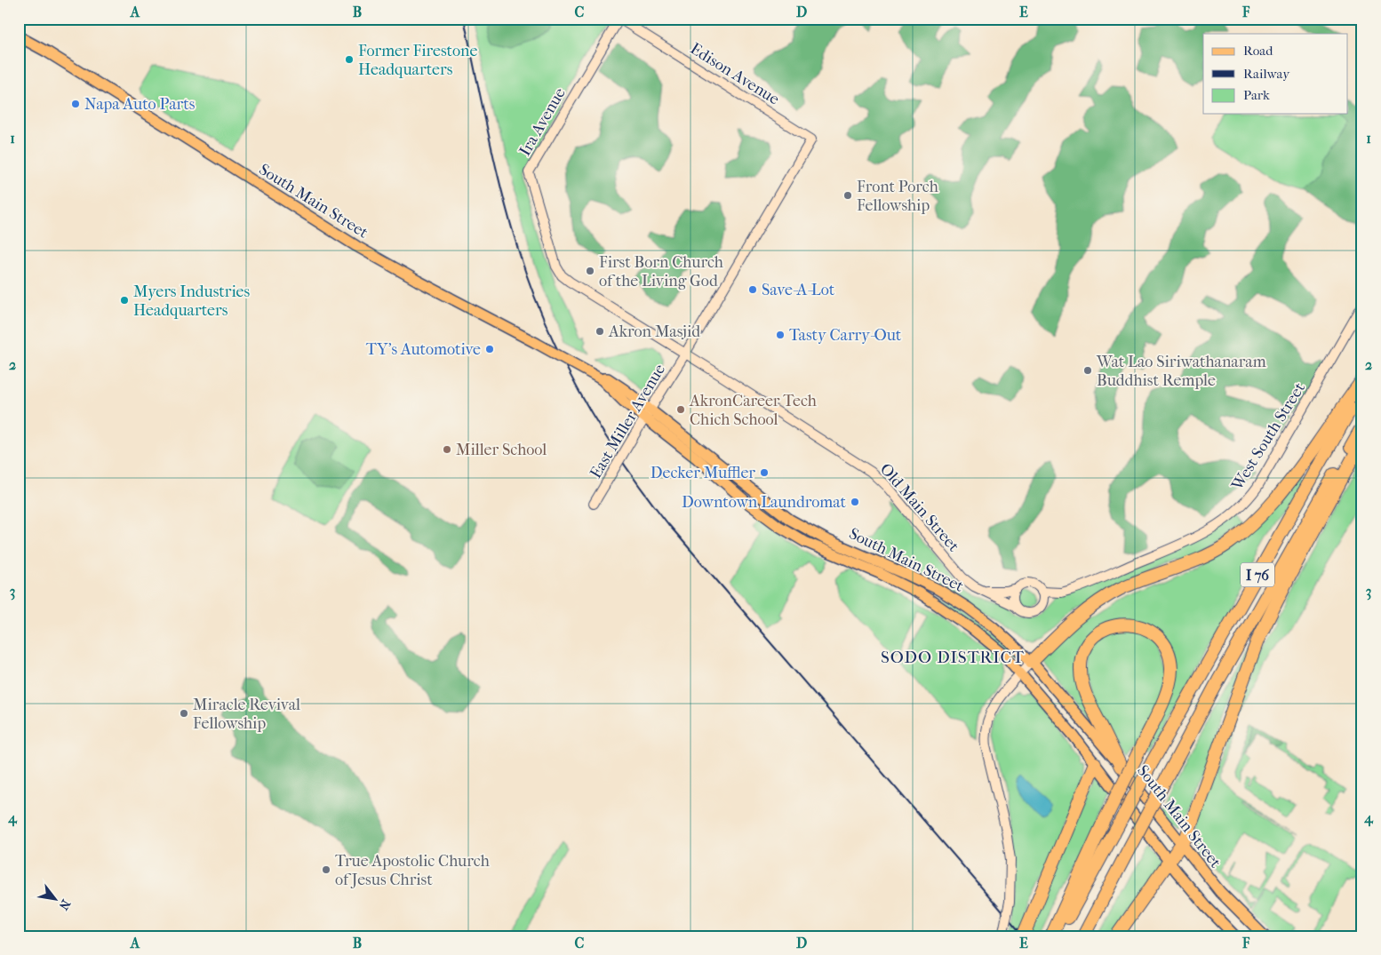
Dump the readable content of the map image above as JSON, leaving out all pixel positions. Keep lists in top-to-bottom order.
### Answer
{
  "streets": {
    "highway": ["I 76"],
    "main road": [
      "Edison Avenue",
      "Ira Avenue",
      "South Main Street",
      "East Miller Avenue",
      "West South Street",
      "Old Main Street"
    ]
  },
  "crossings": [
    ["Edison Avenue", "Ira Avenue"],
    ["Edison Avenue", "East Miller Avenue"],
    ["Ira Avenue", "Old Main Street"],
    ["South Main Street", "East Miller Avenue"],
    ["East Miller Avenue", "Old Main Street"],
    ["West South Street", "Old Main Street"]
  ],
  "districts": ["SODO DISTRICT"],
  "places": [
    "Former Firestone Headquarters",
    "Napa Auto Parts",
    "Front Porch Fellowship",
    "First Born Church of the Living God",
    "Save-A-Lot",
    "Myers Industries Headquarters",
    "Akron Masjid",
    "Tasty Carry-Out",
    "TY's Automotive",
    "Wat Lao Siriwathanaram Buddhist Remple",
    "AkronCareer Tech Chich School",
    "Miller School",
    "Decker Muffler",
    "Downtown Laundromat",
    "Miracle Revival Fellowship",
    "True Apostolic Church of Jesus Christ"
  ],
  "legend": ["Road", "Railway", "Park"],
  "north": "bottom right",
  "grid": {
    "columns": [
      "A",
      "B",
      "C",
      "D",
      "E",
      "F"
    ],
    "rows": [
      "1",
      "2",
      "3",
      "4"
    ]
  }
}
